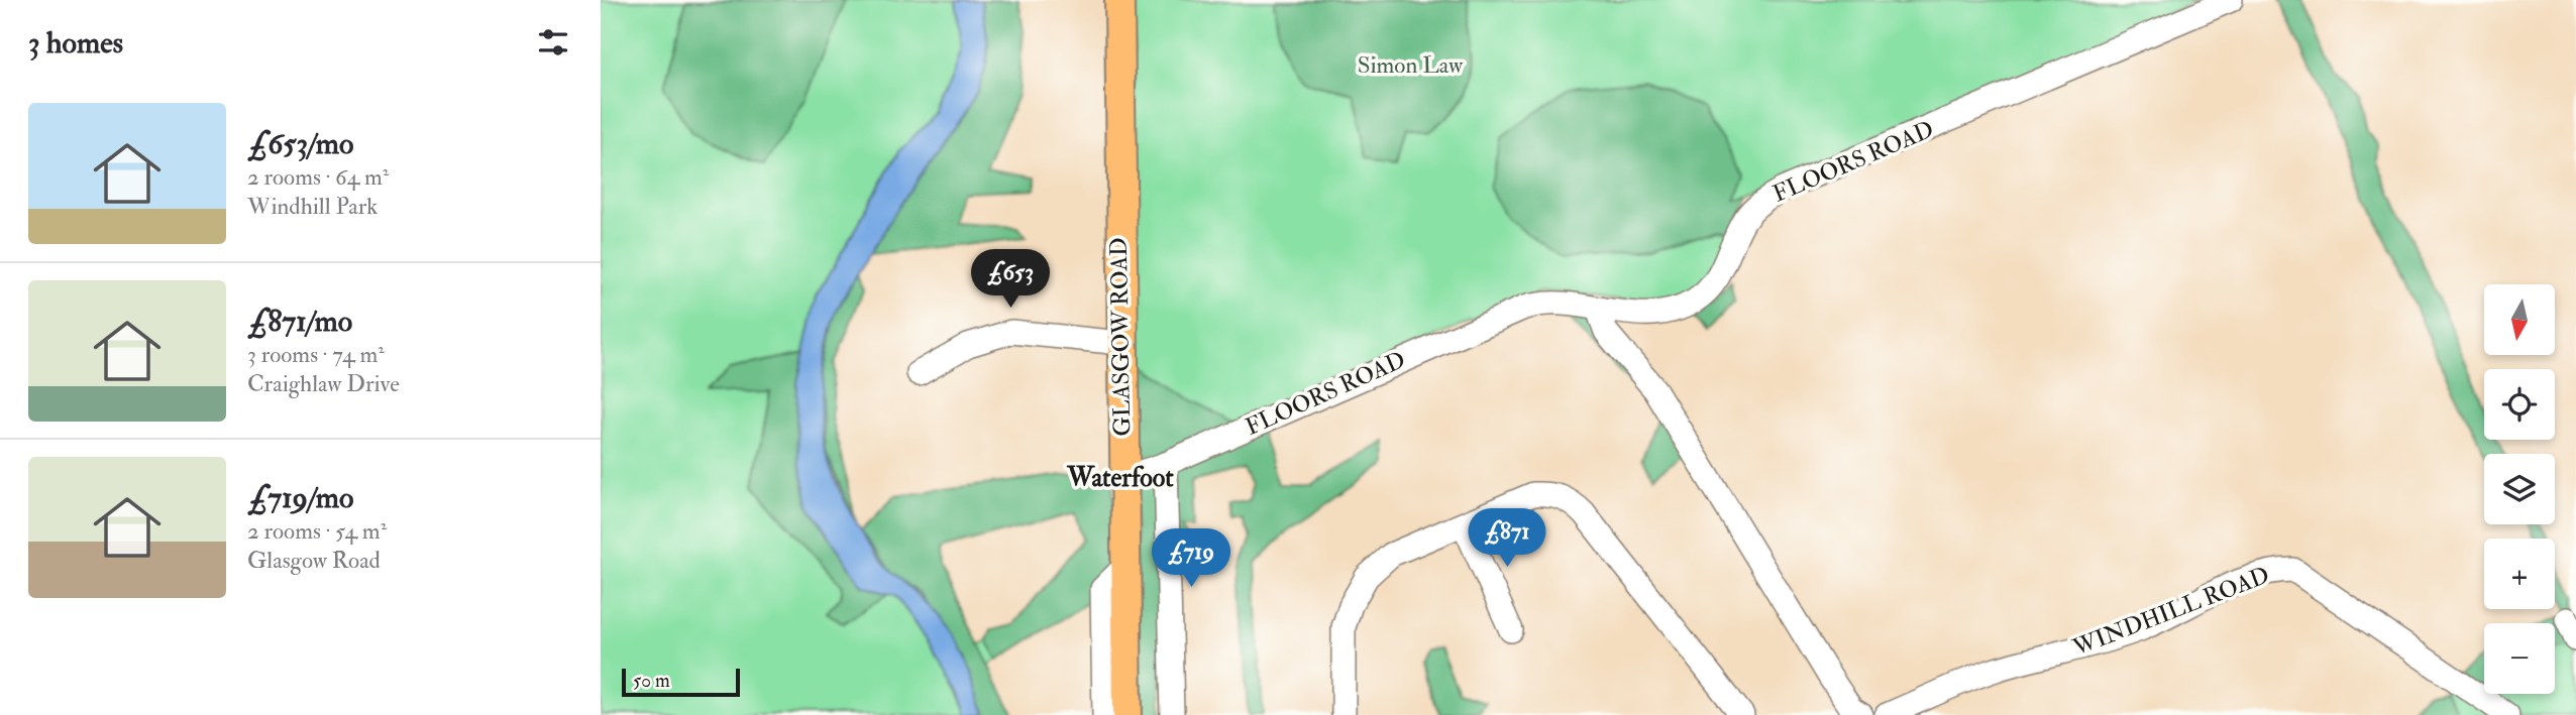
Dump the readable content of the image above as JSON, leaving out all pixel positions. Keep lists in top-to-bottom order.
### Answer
{
  "streets": {
    "main road": ["GLASGOW ROAD"],
    "street": ["FLOORS ROAD", "WINDHILL ROAD"]
  },
  "crossings": [
    ["FLOORS ROAD", "GLASGOW ROAD"]
  ],
  "districts": ["Waterfoot"],
  "parks": ["Simon Law"],
  "scale_bar": "50 m",
  "north": "bottom",
  "page": {
    "heading": "3 homes",
    "list": [
      {
        "name": "£653/mo",
        "note": "2 rooms · 64 m² · Windhill Park"
      },
      {
        "name": "£871/mo",
        "note": "3 rooms · 74 m² · Craighlaw Drive"
      },
      {
        "name": "£719/mo",
        "note": "2 rooms · 54 m² · Glasgow Road"
      }
    ],
    "price": ["£653", "£871", "£719"],
    "map_buttons": ["+", "−"],
    "scale": "50 m"
  }
}
